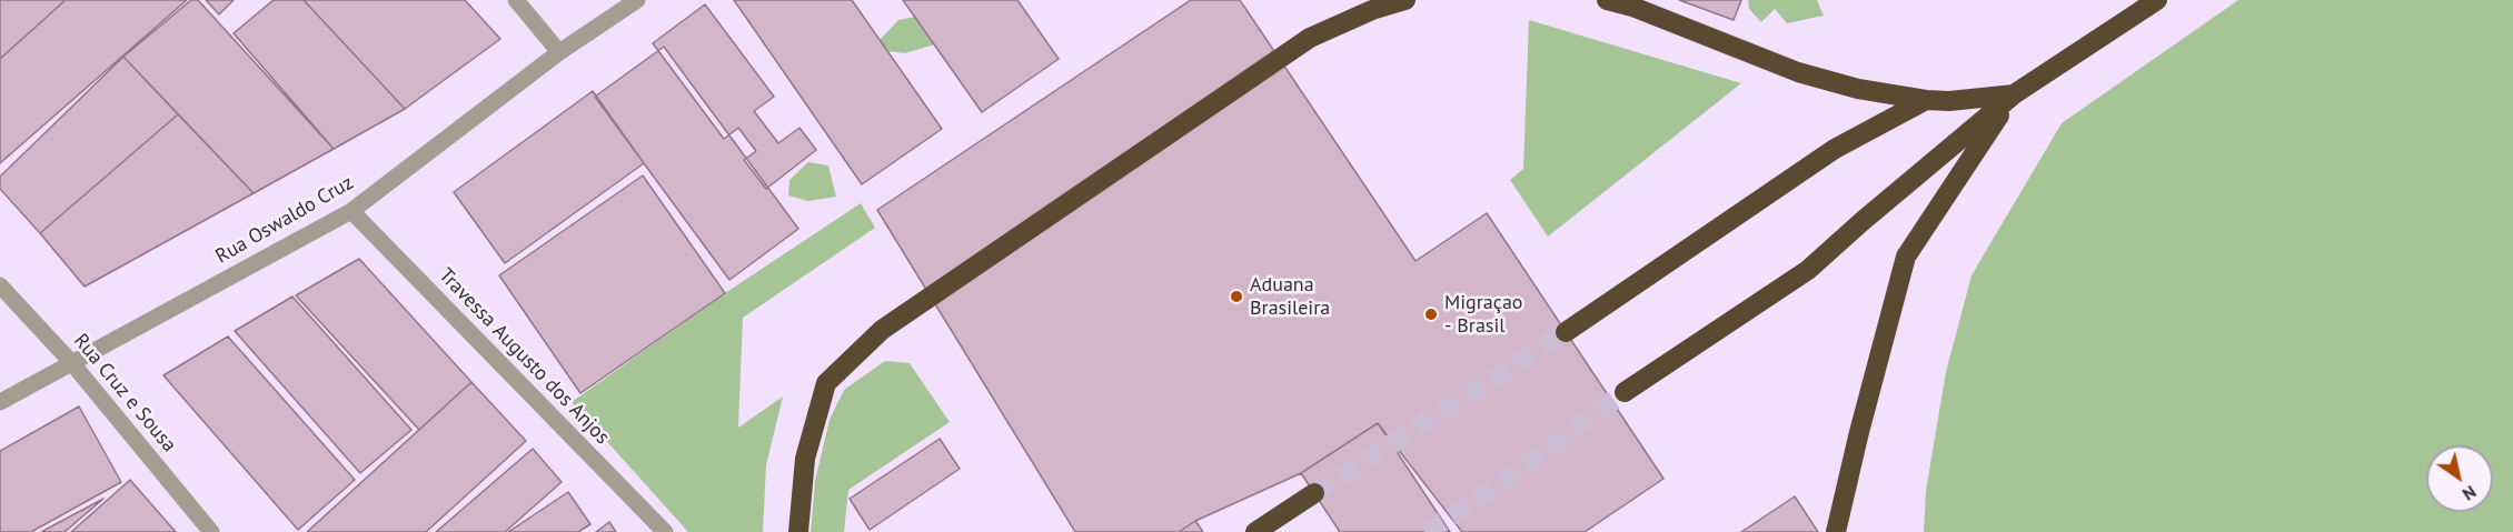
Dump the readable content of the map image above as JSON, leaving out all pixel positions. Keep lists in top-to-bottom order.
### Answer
{
  "streets": {
    "street": ["Rua Oswaldo Cruz", "Travessa Augusto dos Anjos", "Rua Cruz e Sousa"]
  },
  "crossings": [
    ["Rua Oswaldo Cruz", "Travessa Augusto dos Anjos"],
    ["Rua Oswaldo Cruz", "Rua Cruz e Sousa"]
  ],
  "places": ["Aduana Brasileira", "Migraçao - Brasil"],
  "north": "bottom right"
}
